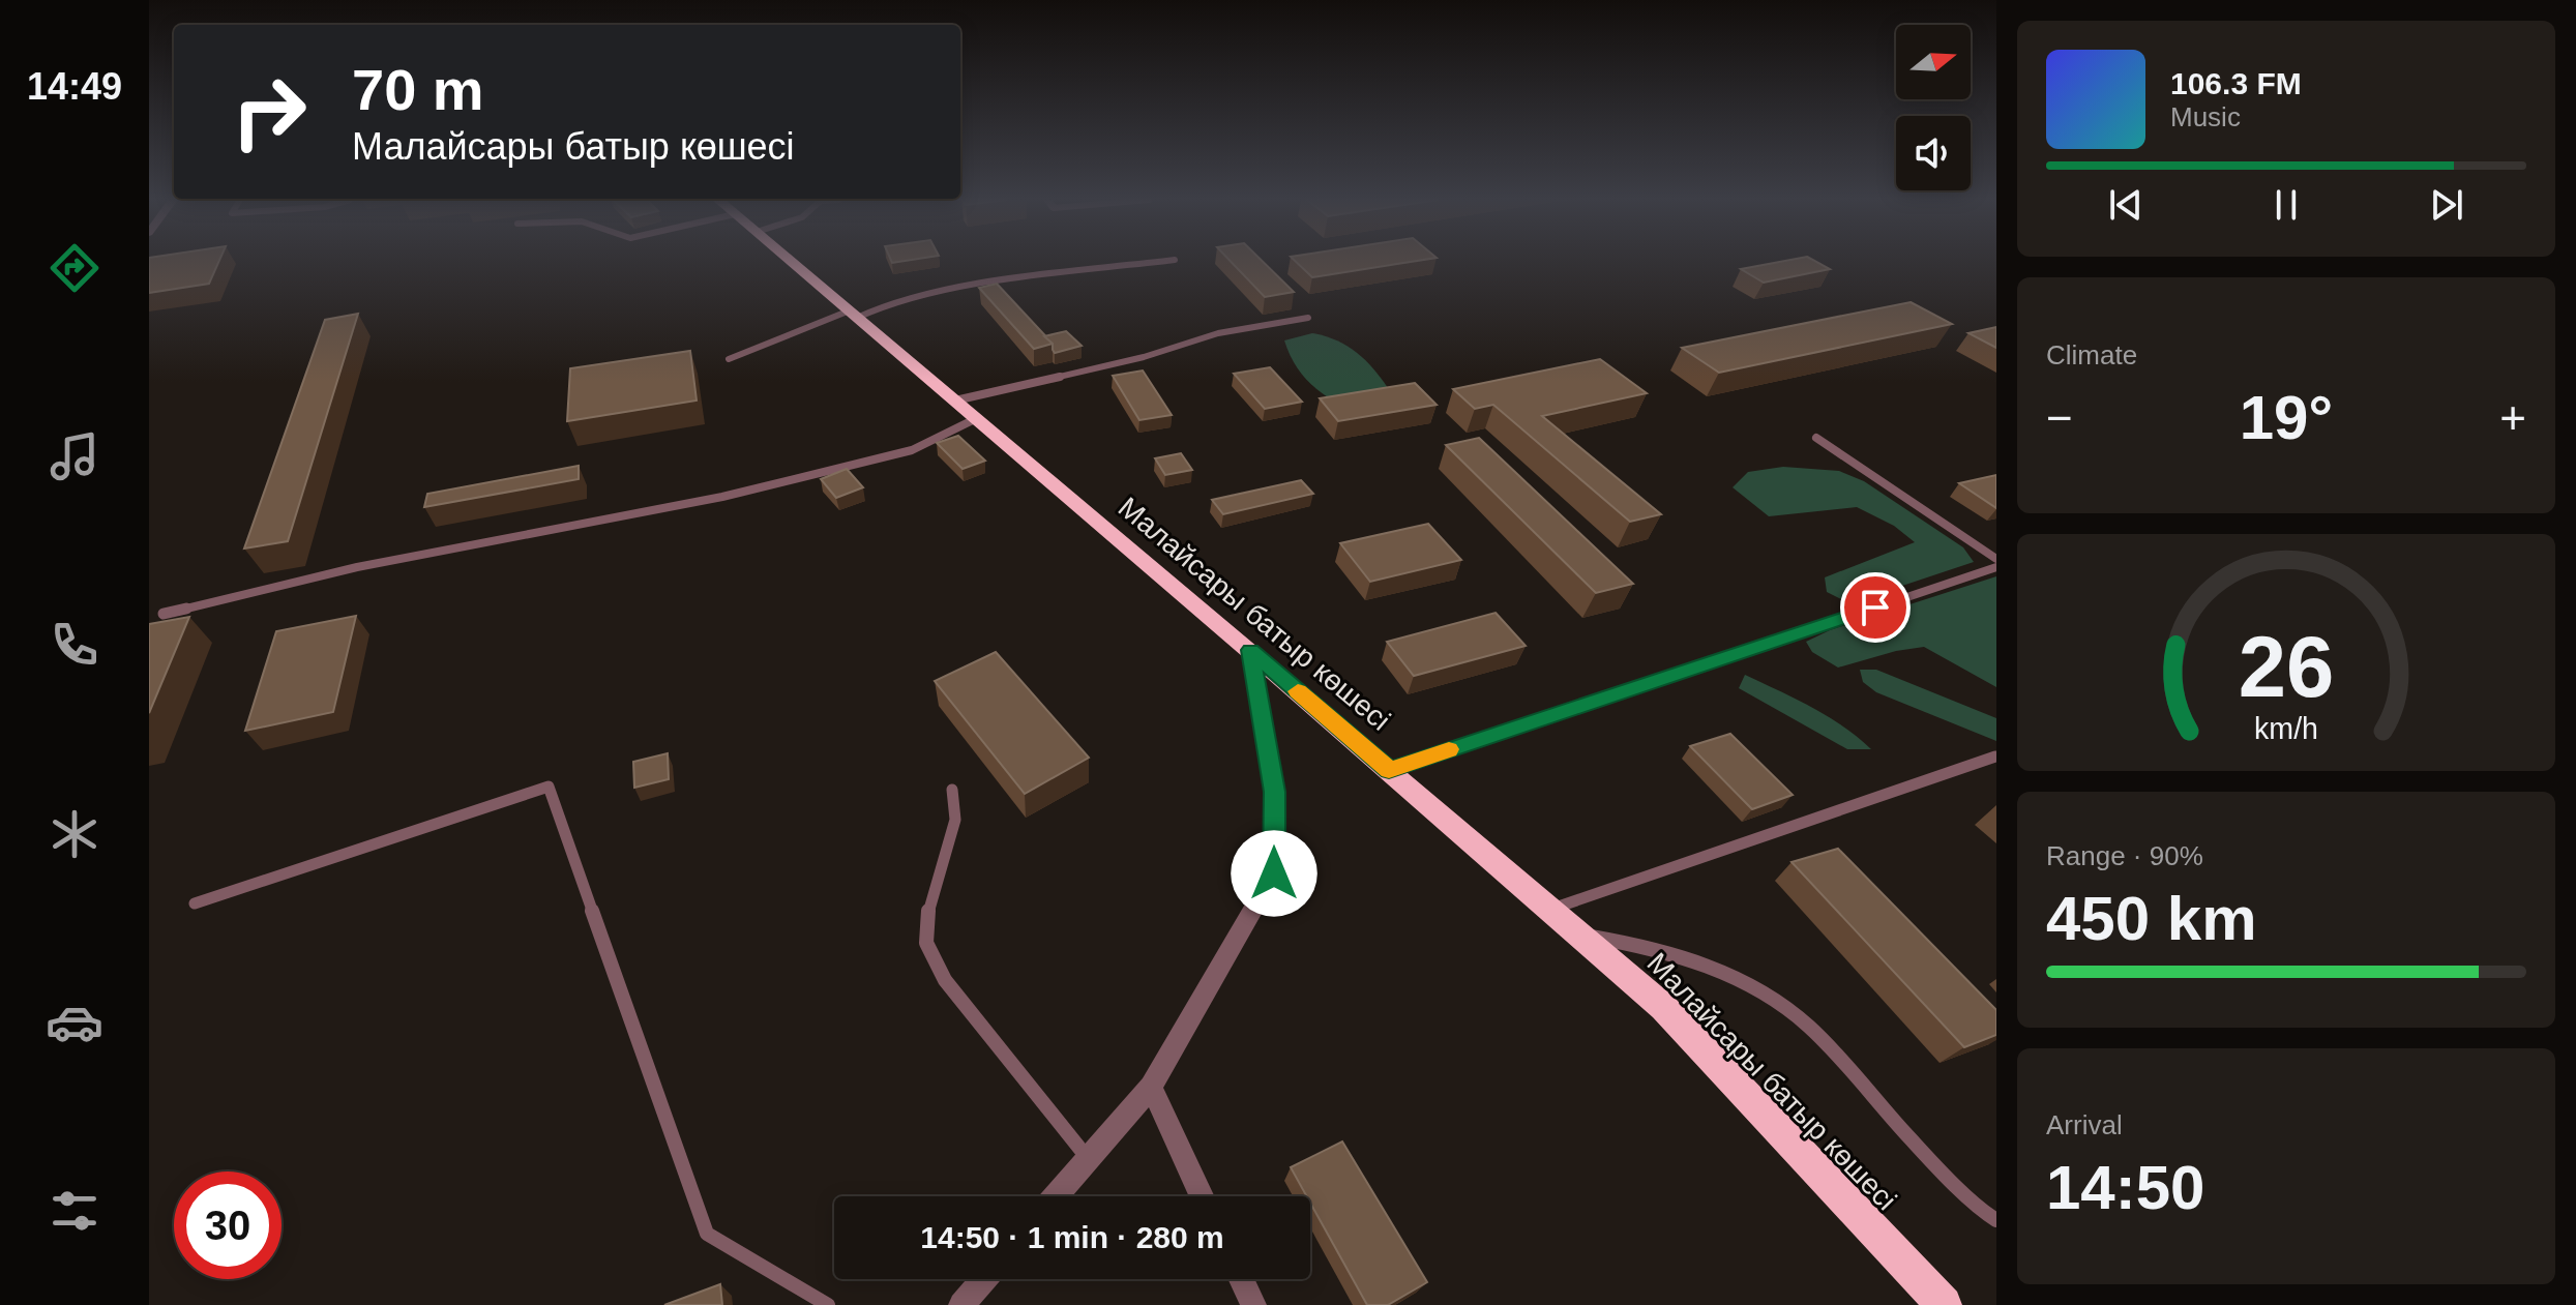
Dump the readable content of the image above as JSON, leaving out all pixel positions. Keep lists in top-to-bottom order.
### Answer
{
  "streets": {
    "highway": ["Малайсары батыр көшесі"]
  },
  "north": "right",
  "page": {
    "tabs": "14:49",
    "turn": ["70 m", "Малайсары батыр көшесі"],
    "song": ["106.3 FM", "Music"],
    "tile": [
      "Climate",
      ["Range · 90%", "450 km"],
      ["Arrival", "14:50"]
    ],
    "heat": ["−", "19°", "+"],
    "limit": "30",
    "trip": "14:50 · 1 min · 280 m",
    "gauge": ["26", "km/h"]
  }
}
